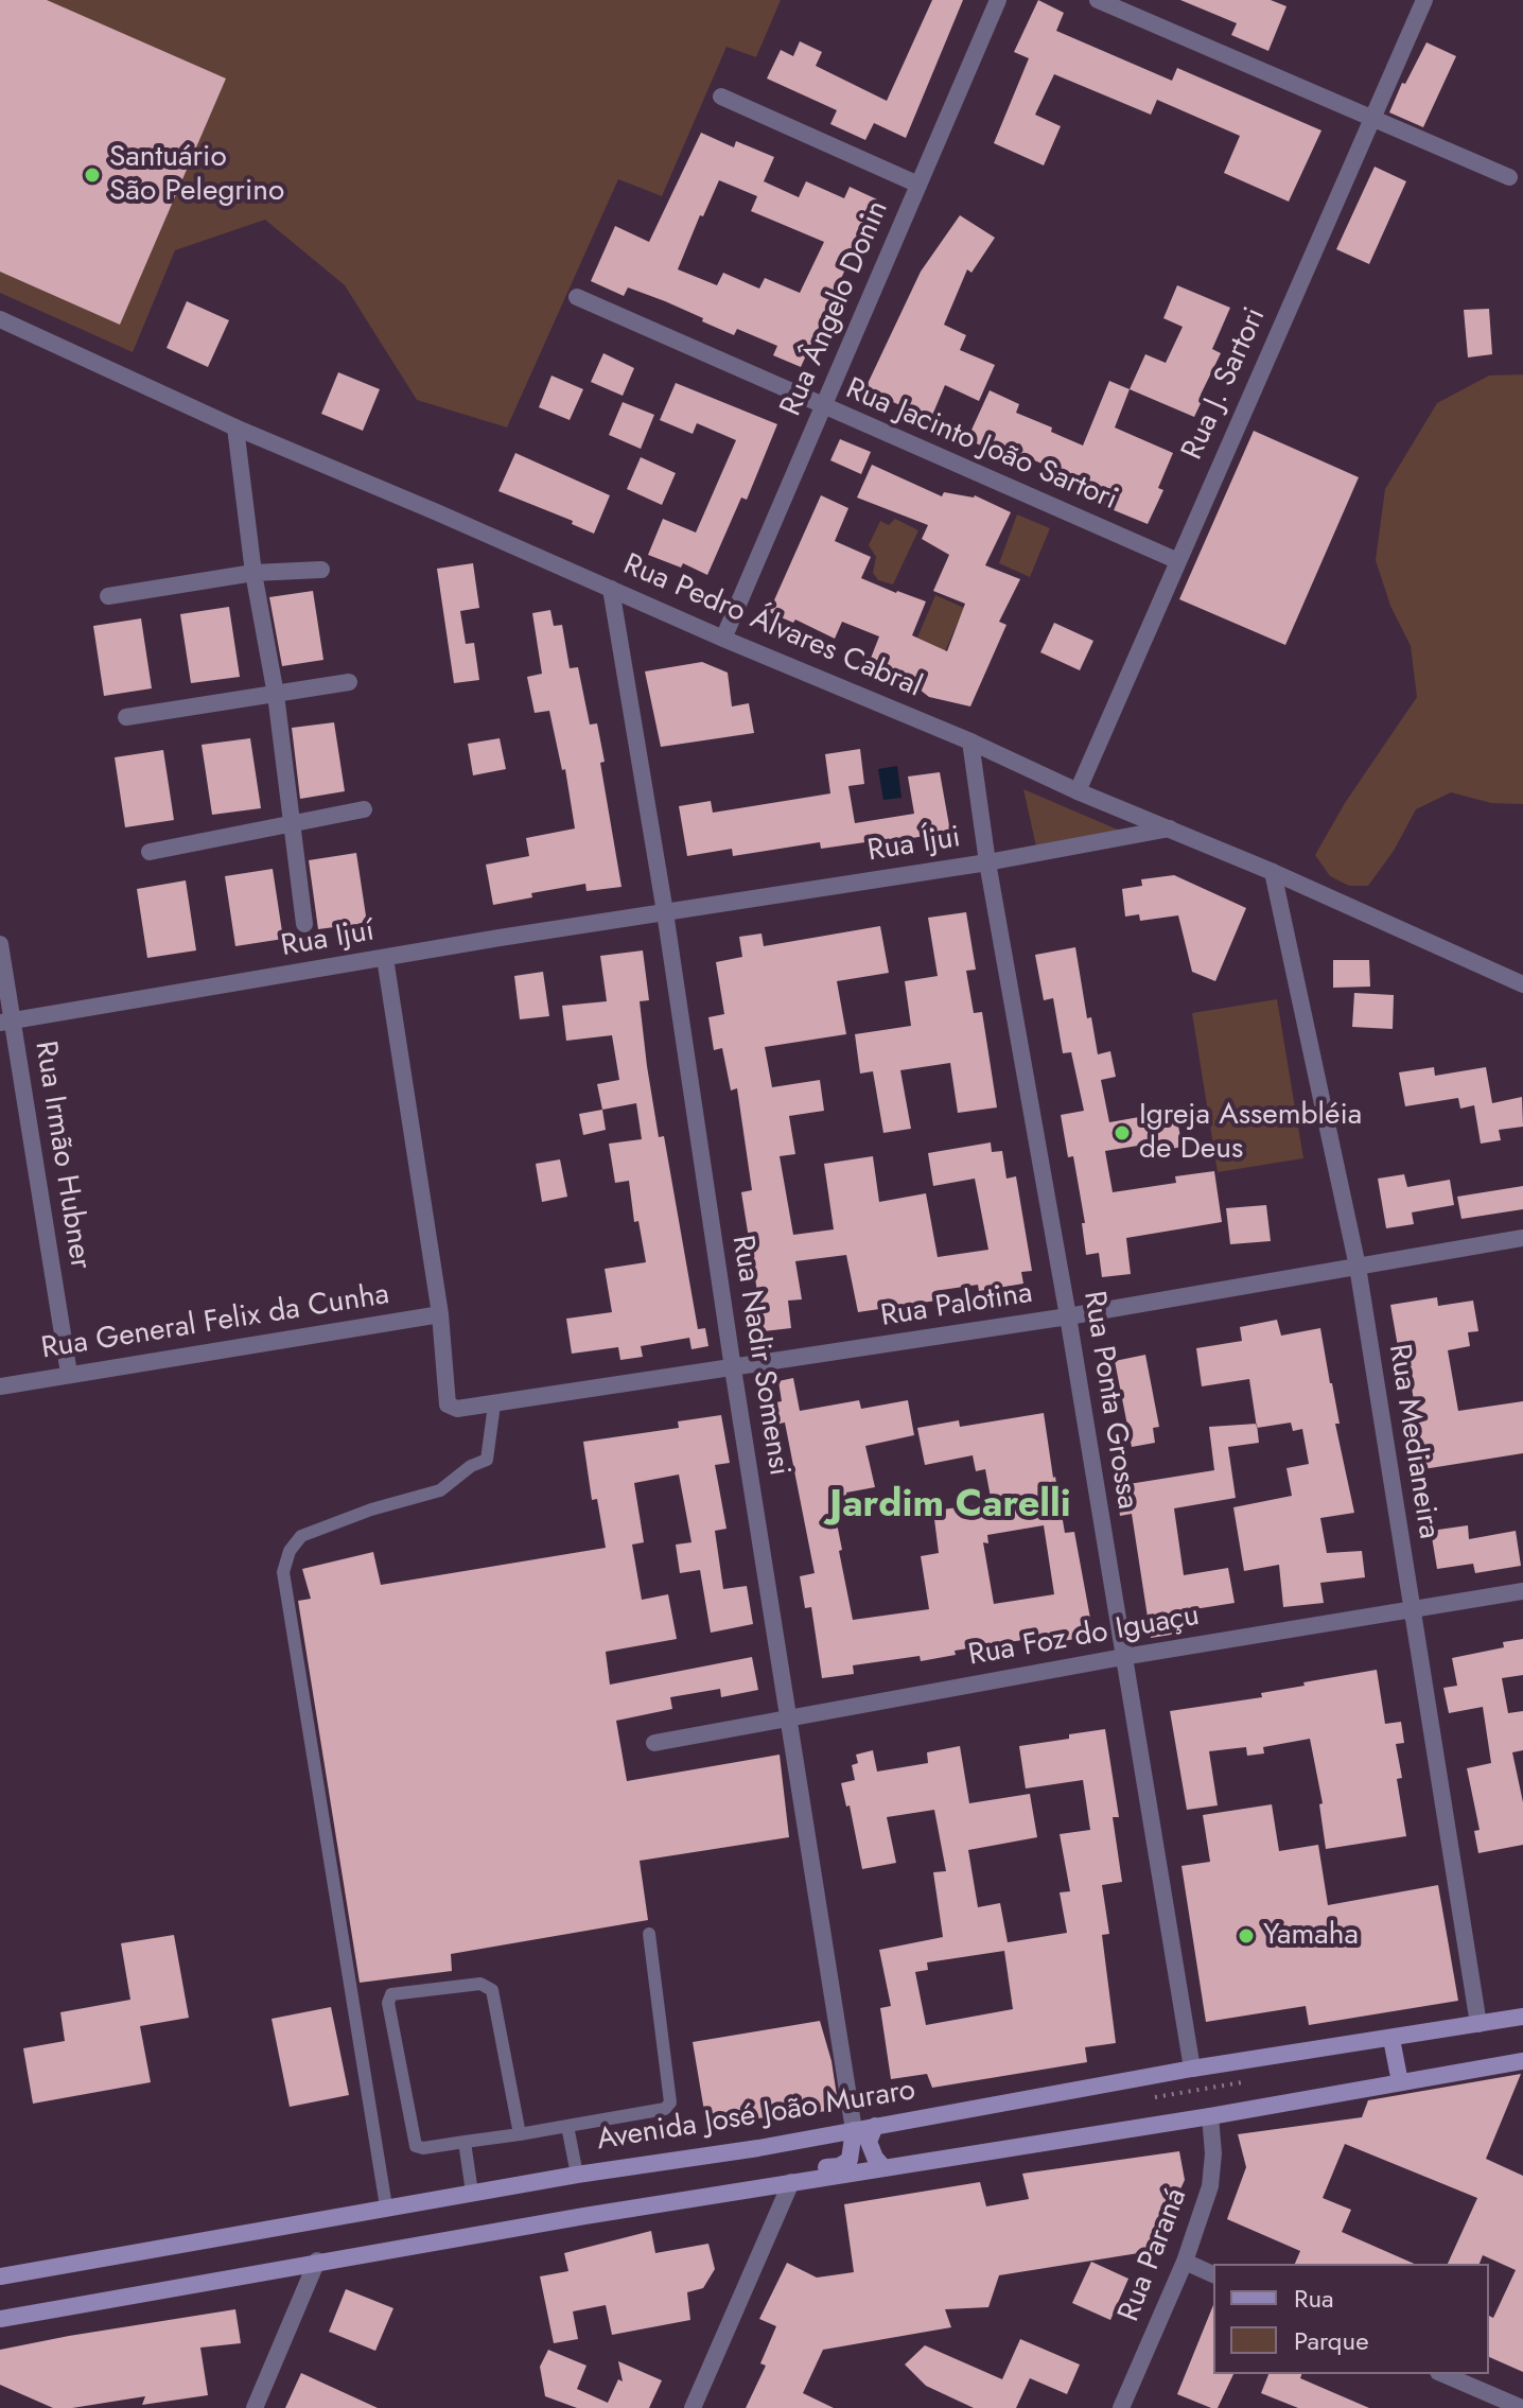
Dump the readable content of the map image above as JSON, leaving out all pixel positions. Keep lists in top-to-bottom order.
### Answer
{
  "streets": {
    "main road": ["Avenida José João Muraro"],
    "street": [
      "Rua Ângelo Donin",
      "Rua J. Sartori",
      "Rua Jacinto João Sartori",
      "Rua Pedro Álvares Cabral",
      "Rua Íjui",
      "Rua Ijuí",
      "Rua Irmão Hubner",
      "Rua Palotina",
      "Rua General Felix da Cunha",
      "Rua Nadir Somensi",
      "Rua Ponta Grossa",
      "Rua Medianeira",
      "Rua Foz do Iguaçu",
      "Rua Paraná"
    ]
  },
  "crossings": [
    ["Rua Ângelo Donin", "Rua Jacinto João Sartori"],
    ["Rua Ângelo Donin", "Rua Pedro Álvares Cabral"],
    ["Rua J. Sartori", "Rua Jacinto João Sartori"],
    ["Rua J. Sartori", "Rua Pedro Álvares Cabral"],
    ["Rua Pedro Álvares Cabral", "Rua Íjui"],
    ["Rua Pedro Álvares Cabral", "Rua Nadir Somensi"],
    ["Rua Pedro Álvares Cabral", "Rua Ponta Grossa"],
    ["Rua Pedro Álvares Cabral", "Rua Medianeira"],
    ["Rua Íjui", "Rua Ijuí"],
    ["Rua Íjui", "Rua Nadir Somensi"],
    ["Rua Íjui", "Rua Ponta Grossa"],
    ["Rua Ijuí", "Rua Irmão Hubner"],
    ["Rua Ijuí", "Rua Nadir Somensi"],
    ["Rua Irmão Hubner", "Rua General Felix da Cunha"],
    ["Rua Palotina", "Rua General Felix da Cunha"],
    ["Rua Palotina", "Rua Nadir Somensi"],
    ["Rua Palotina", "Rua Ponta Grossa"],
    ["Rua Palotina", "Rua Medianeira"],
    ["Rua Nadir Somensi", "Rua Foz do Iguaçu"],
    ["Rua Nadir Somensi", "Avenida José João Muraro"],
    ["Rua Ponta Grossa", "Rua Foz do Iguaçu"],
    ["Rua Ponta Grossa", "Avenida José João Muraro"],
    ["Rua Medianeira", "Rua Foz do Iguaçu"],
    ["Rua Medianeira", "Avenida José João Muraro"]
  ],
  "districts": ["Jardim Carelli"],
  "places": ["Santuário São Pelegrino", "Igreja Assembléia de Deus", "Yamaha"],
  "legend": ["Rua", "Parque"]
}
